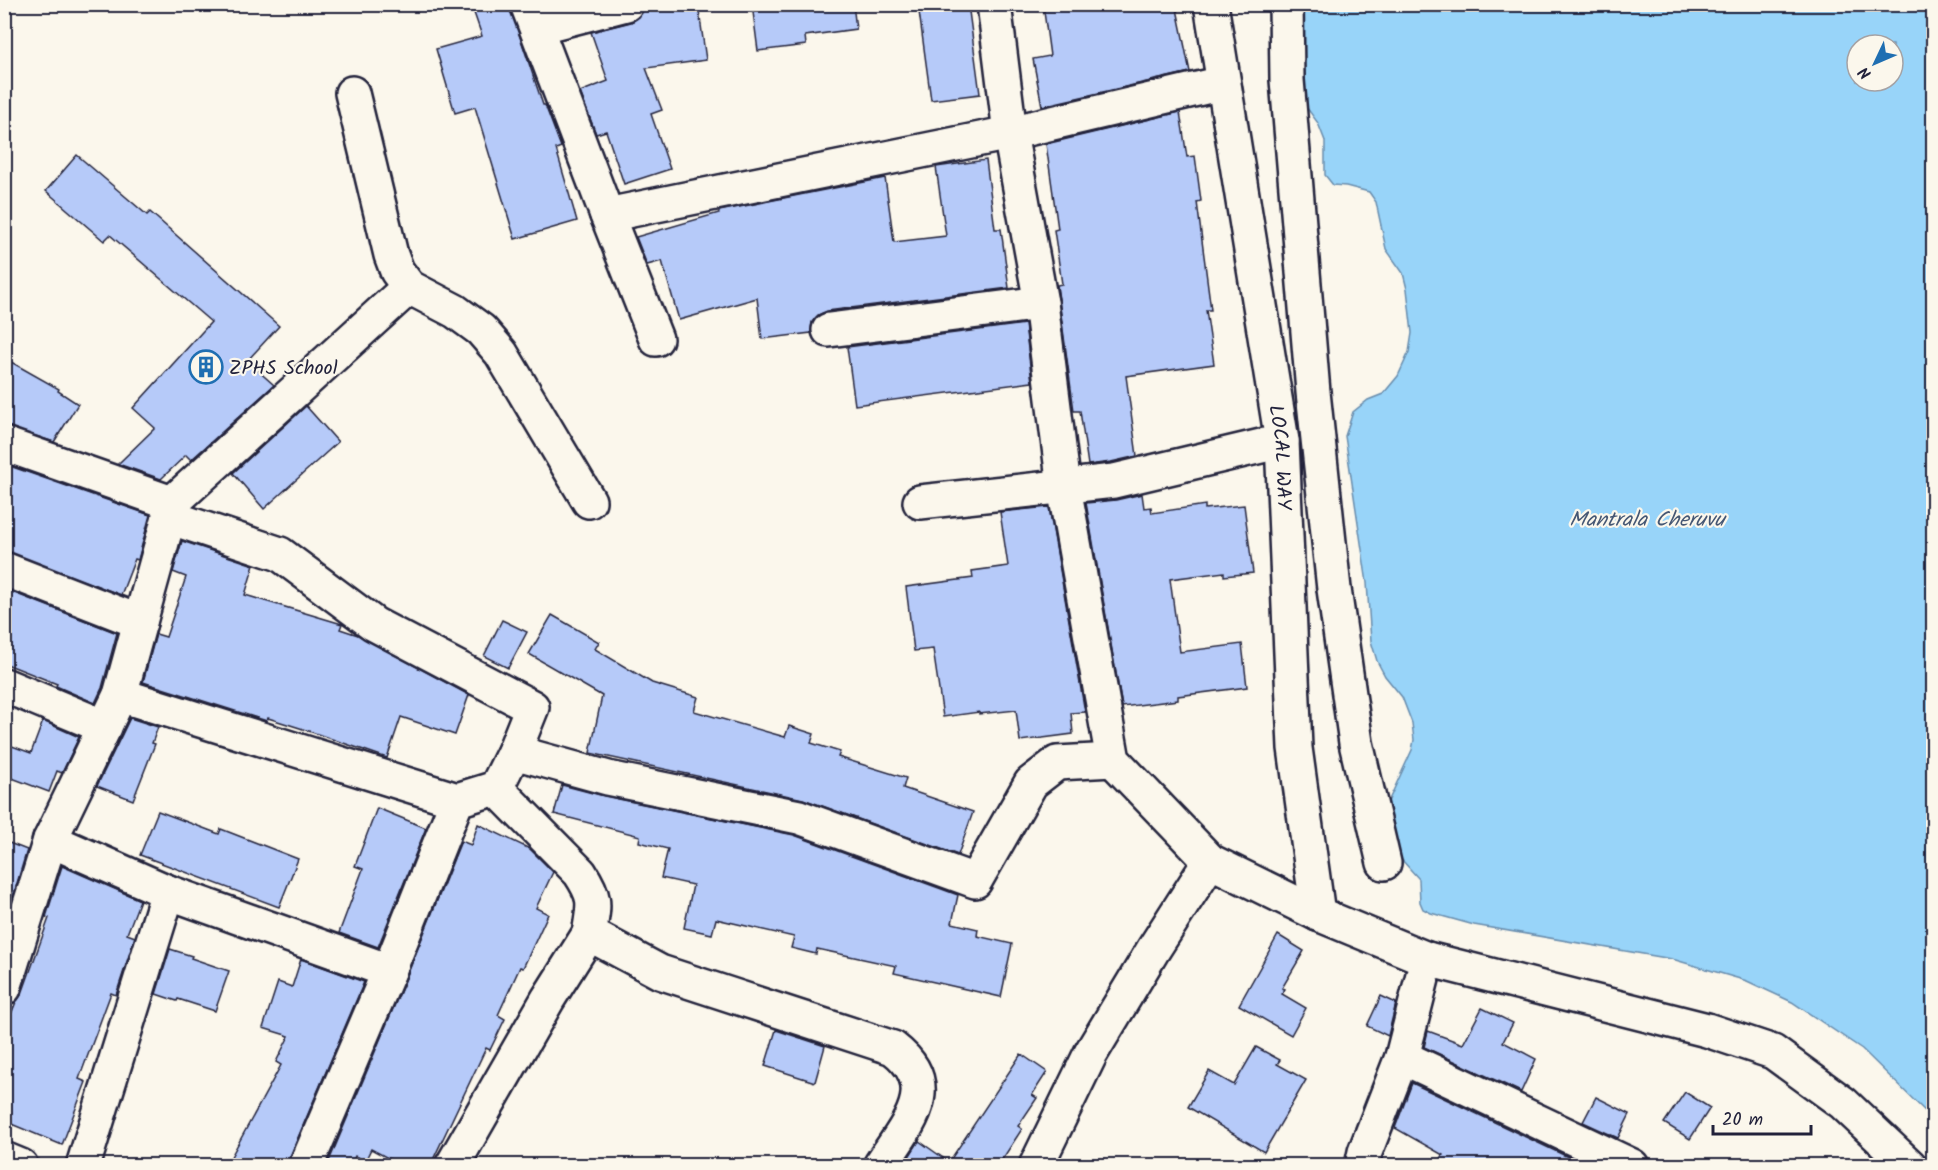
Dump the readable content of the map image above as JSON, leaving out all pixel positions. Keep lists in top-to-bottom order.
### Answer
{
  "streets": {
    "street": ["LOCAL WAY"]
  },
  "water": ["Mantrala Cheruvu"],
  "places": {
    "building": ["ZPHS School"]
  },
  "scale_bar": "20 m",
  "north": "bottom left"
}
